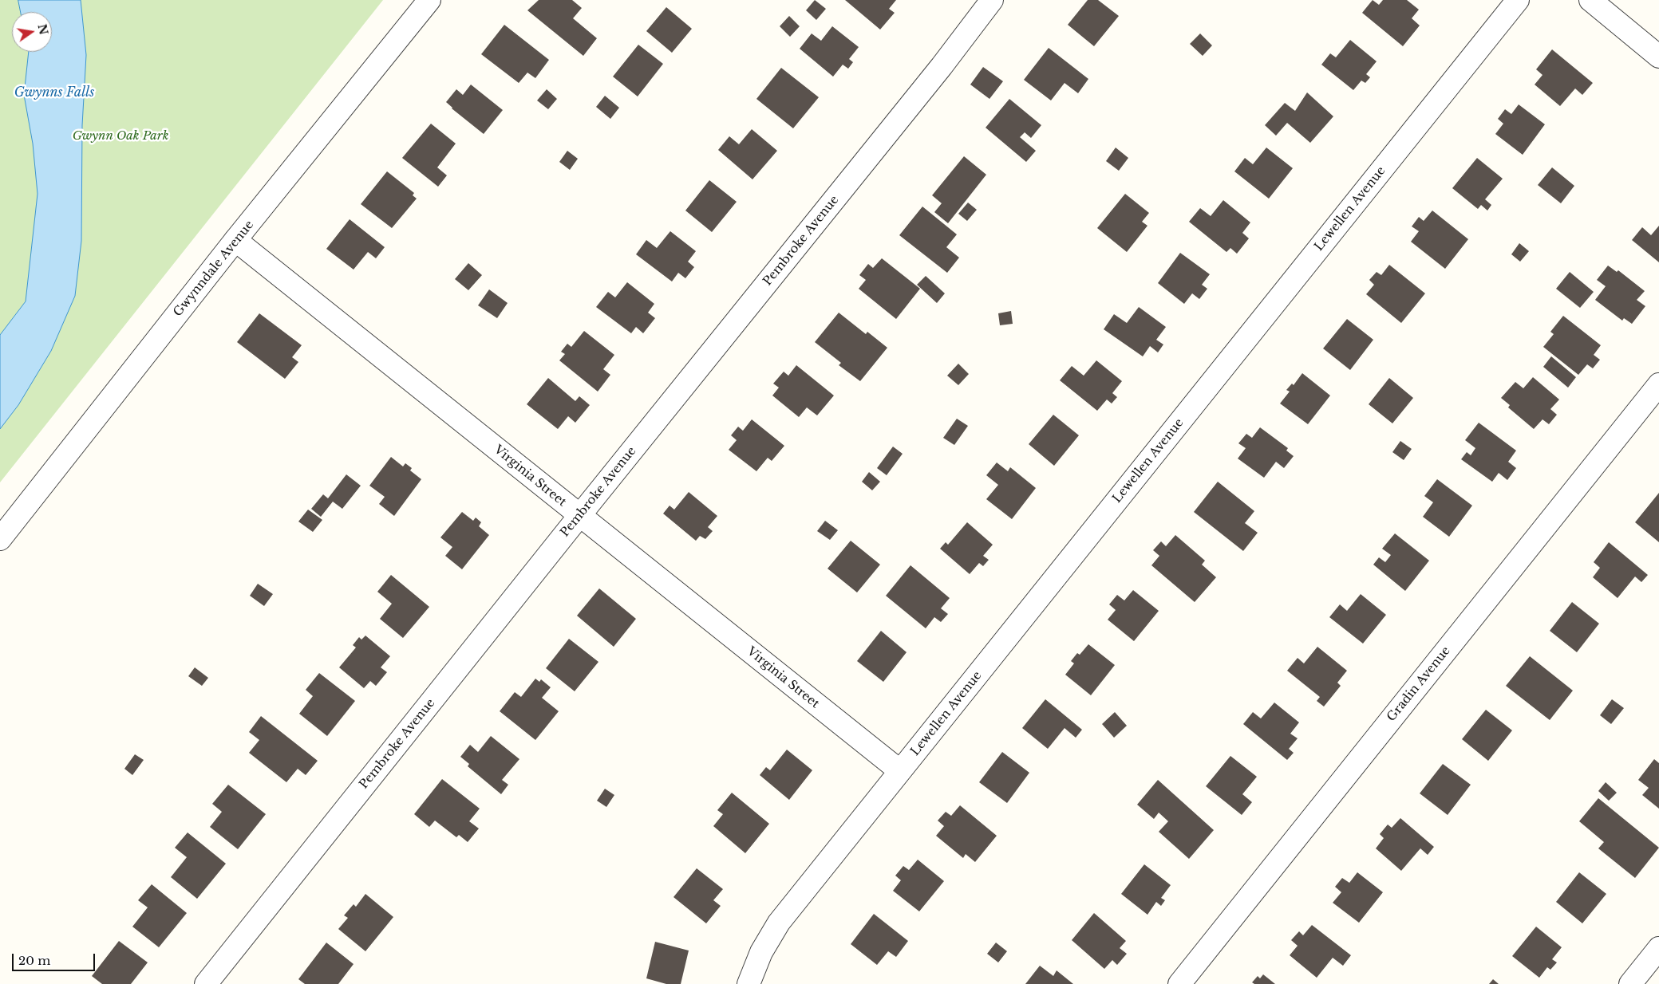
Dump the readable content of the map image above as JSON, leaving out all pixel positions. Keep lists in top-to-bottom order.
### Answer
{
  "streets": {
    "street": [
      "Lewellen Avenue",
      "Pembroke Avenue",
      "Gwynndale Avenue",
      "Virginia Street",
      "Gradin Avenue"
    ]
  },
  "crossings": [
    ["Lewellen Avenue", "Virginia Street"],
    ["Pembroke Avenue", "Virginia Street"],
    ["Gwynndale Avenue", "Virginia Street"]
  ],
  "water": ["Gwynns Falls"],
  "parks": ["Gwynn Oak Park"],
  "scale_bar": "20 m",
  "north": "right"
}
